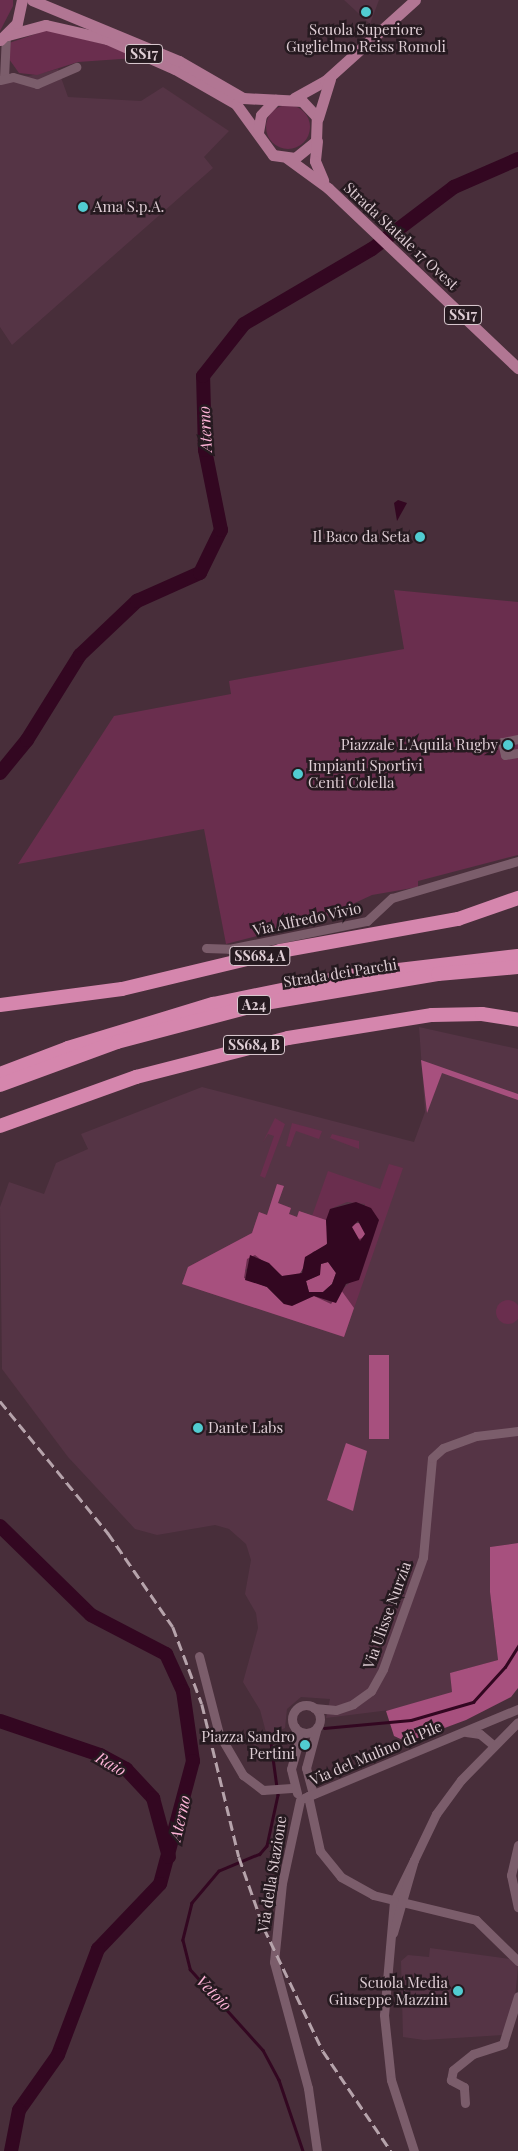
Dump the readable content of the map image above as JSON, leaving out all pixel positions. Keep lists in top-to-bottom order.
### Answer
{
  "streets": {
    "highway": [
      "SS684 A",
      "Strada dei Parchi",
      "A24",
      "SS684 B"
    ],
    "main road": ["SS17", "Strada Statale 17 Ovest"],
    "street": [
      "Via Alfredo Vivio",
      "Via Ulisse Nurzia",
      "Via del Mulino di Pile",
      "Via della Stazione"
    ]
  },
  "crossings": [
    ["SS17", "Strada Statale 17 Ovest"],
    ["Via del Mulino di Pile", "Via della Stazione"]
  ],
  "water": ["Aterno", "Raio", "Vetoio"],
  "places": [
    "Scuola Superiore Guglielmo Reiss Romoli",
    "Ama S.p.A.",
    "Il Baco da Seta",
    "Piazzale L'Aquila Rugby",
    "Impianti Sportivi Centi Colella",
    "Dante Labs",
    "Piazza Sandro Pertini",
    "Scuola Media Giuseppe Mazzini"
  ]
}
